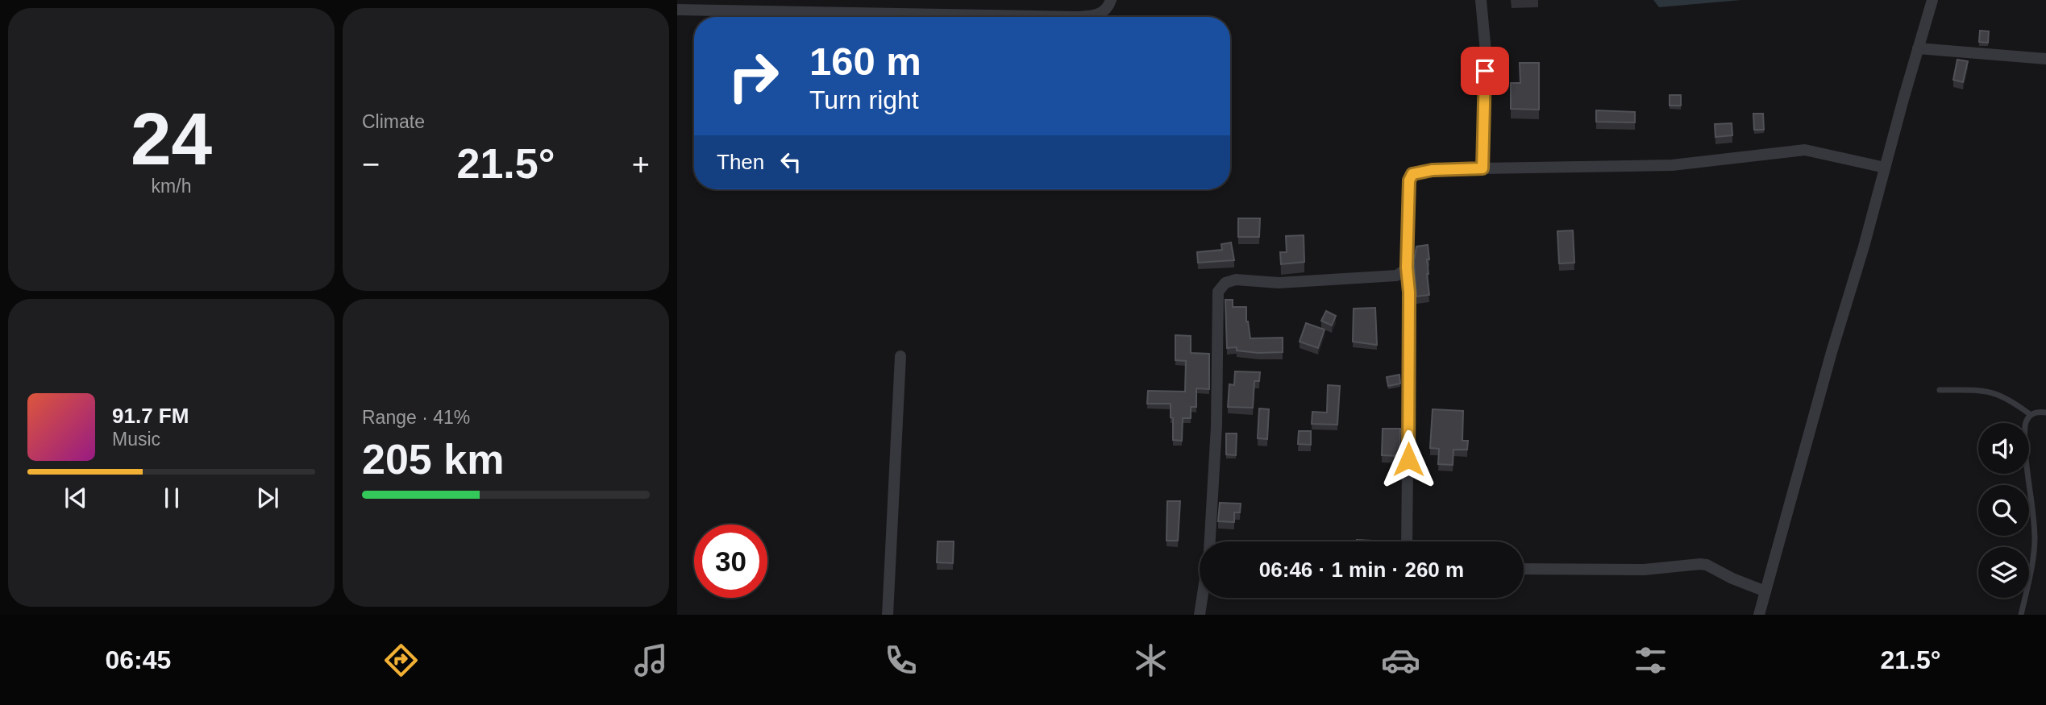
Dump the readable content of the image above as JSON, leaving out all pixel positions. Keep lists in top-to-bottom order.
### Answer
{
  "page": {
    "tile": [
      ["24", "km/h"],
      "Climate",
      ["Range · 41%", "205 km"]
    ],
    "turn": ["160 m", "Turn right"],
    "then": "Then",
    "heat": ["−", "21.5°", "+"],
    "song": ["91.7 FM", "Music"],
    "limit": "30",
    "trip": "06:46 · 1 min · 260 m",
    "tabs": ["06:45", "21.5°"]
  }
}
